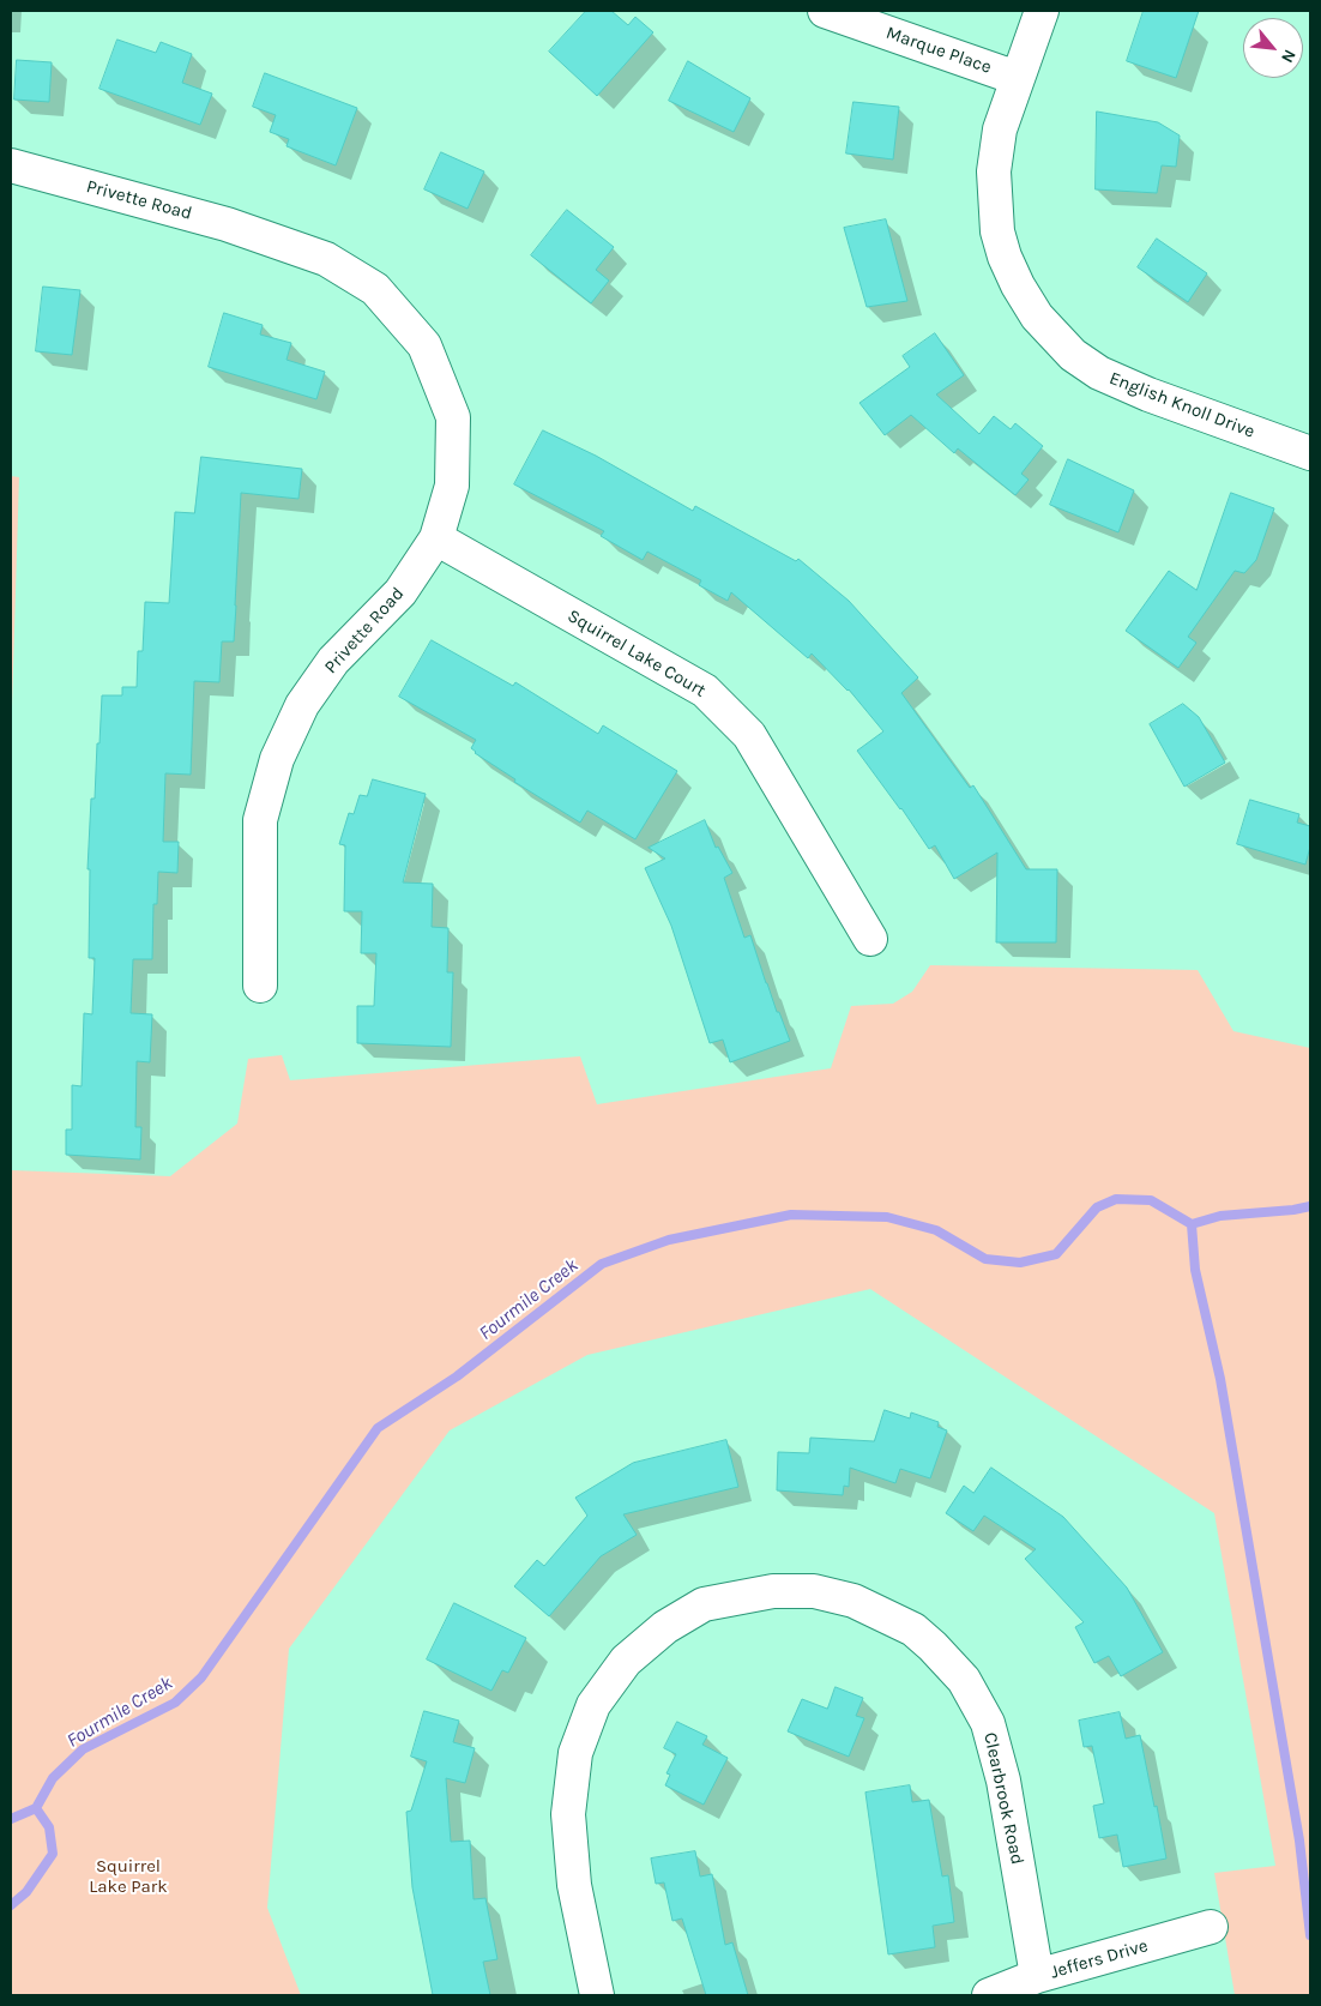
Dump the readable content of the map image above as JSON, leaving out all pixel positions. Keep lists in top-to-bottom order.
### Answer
{
  "streets": {
    "street": [
      "Marque Place",
      "Privette Road",
      "English Knoll Drive",
      "Squirrel Lake Court",
      "Clearbrook Road",
      "Jeffers Drive"
    ]
  },
  "crossings": [
    ["Marque Place", "English Knoll Drive"],
    ["Privette Road", "Squirrel Lake Court"],
    ["Clearbrook Road", "Jeffers Drive"]
  ],
  "water": ["Fourmile Creek"],
  "parks": ["Squirrel Lake Park"],
  "north": "bottom right"
}
